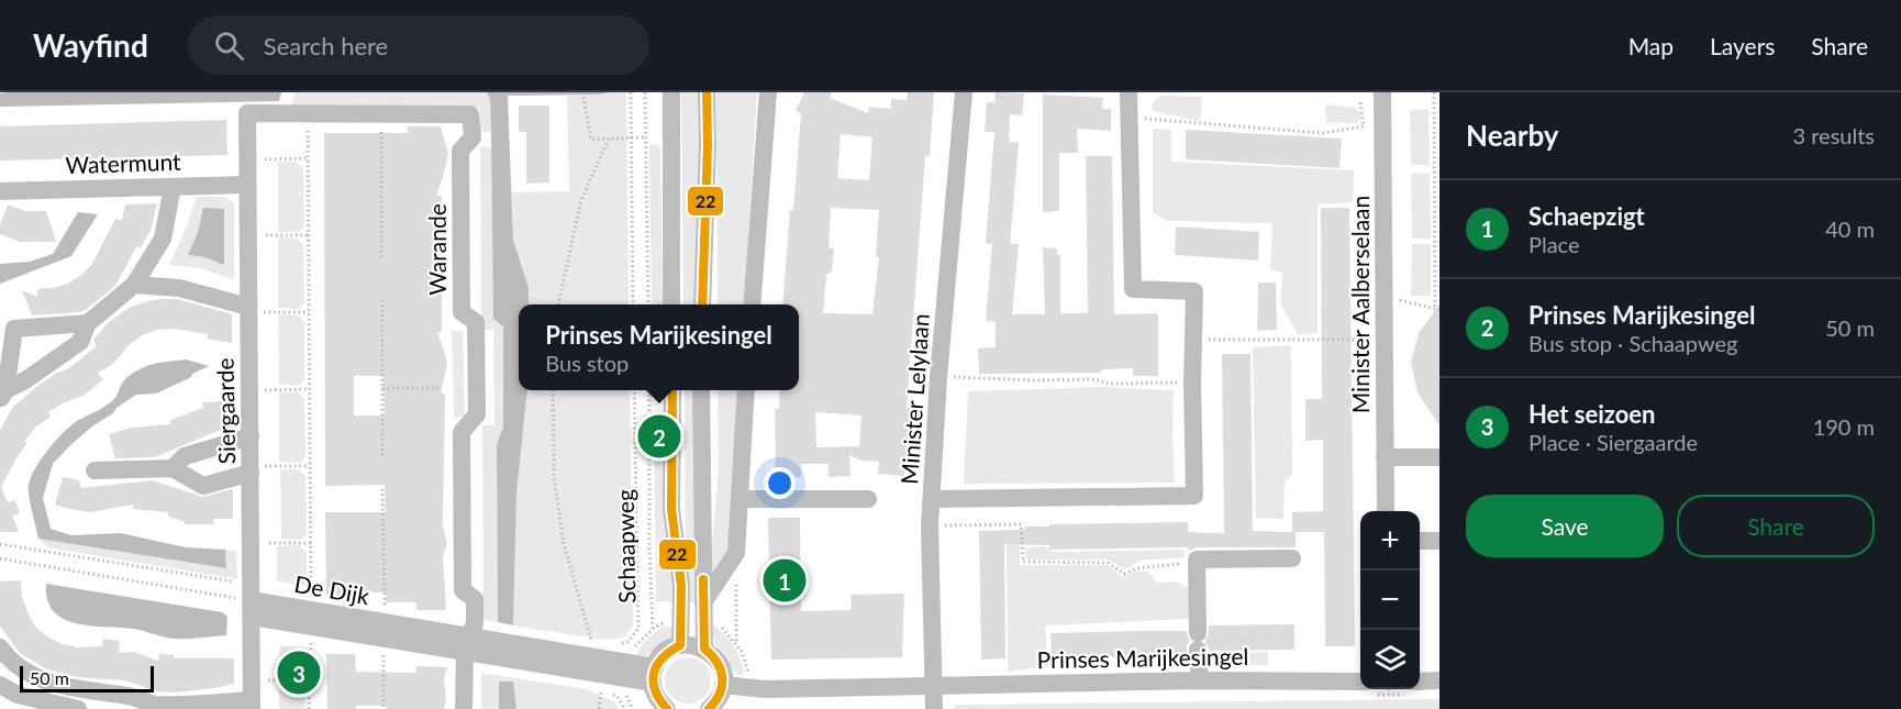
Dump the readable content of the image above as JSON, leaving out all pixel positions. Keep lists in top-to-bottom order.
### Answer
{
  "streets": {
    "street": [
      "Watermunt",
      "Warande",
      "Minister Aalberselaan",
      "Minister Lelylaan",
      "Siergaarde",
      "Schaapweg",
      "De Dijk",
      "Prinses Marijkesingel"
    ]
  },
  "crossings": [
    ["Watermunt", "Siergaarde"],
    ["Warande", "Siergaarde"],
    ["Warande", "De Dijk"],
    ["Minister Lelylaan", "Prinses Marijkesingel"],
    ["Siergaarde", "De Dijk"]
  ],
  "lines": ["transit line 22"],
  "scale_bar": "50 m",
  "page": {
    "header": "Wayfind",
    "search": "Search here",
    "nav": ["Map", "Layers", "Share"],
    "heading": ["Nearby", "3 results"],
    "list": [
      {
        "mark": "1",
        "name": "Schaepzigt",
        "note": "Place",
        "value": "40 m"
      },
      {
        "mark": "2",
        "name": "Prinses Marijkesingel",
        "note": "Bus stop · Schaapweg",
        "value": "50 m"
      },
      {
        "mark": "3",
        "name": "Het seizoen",
        "note": "Place · Siergaarde",
        "value": "190 m"
      }
    ],
    "popup": ["Prinses Marijkesingel", "Bus stop"],
    "pins": ["2", "1", "3"],
    "buttons": ["Save", "Share"],
    "map_buttons": ["+", "−"],
    "scale": "50 m"
  }
}
